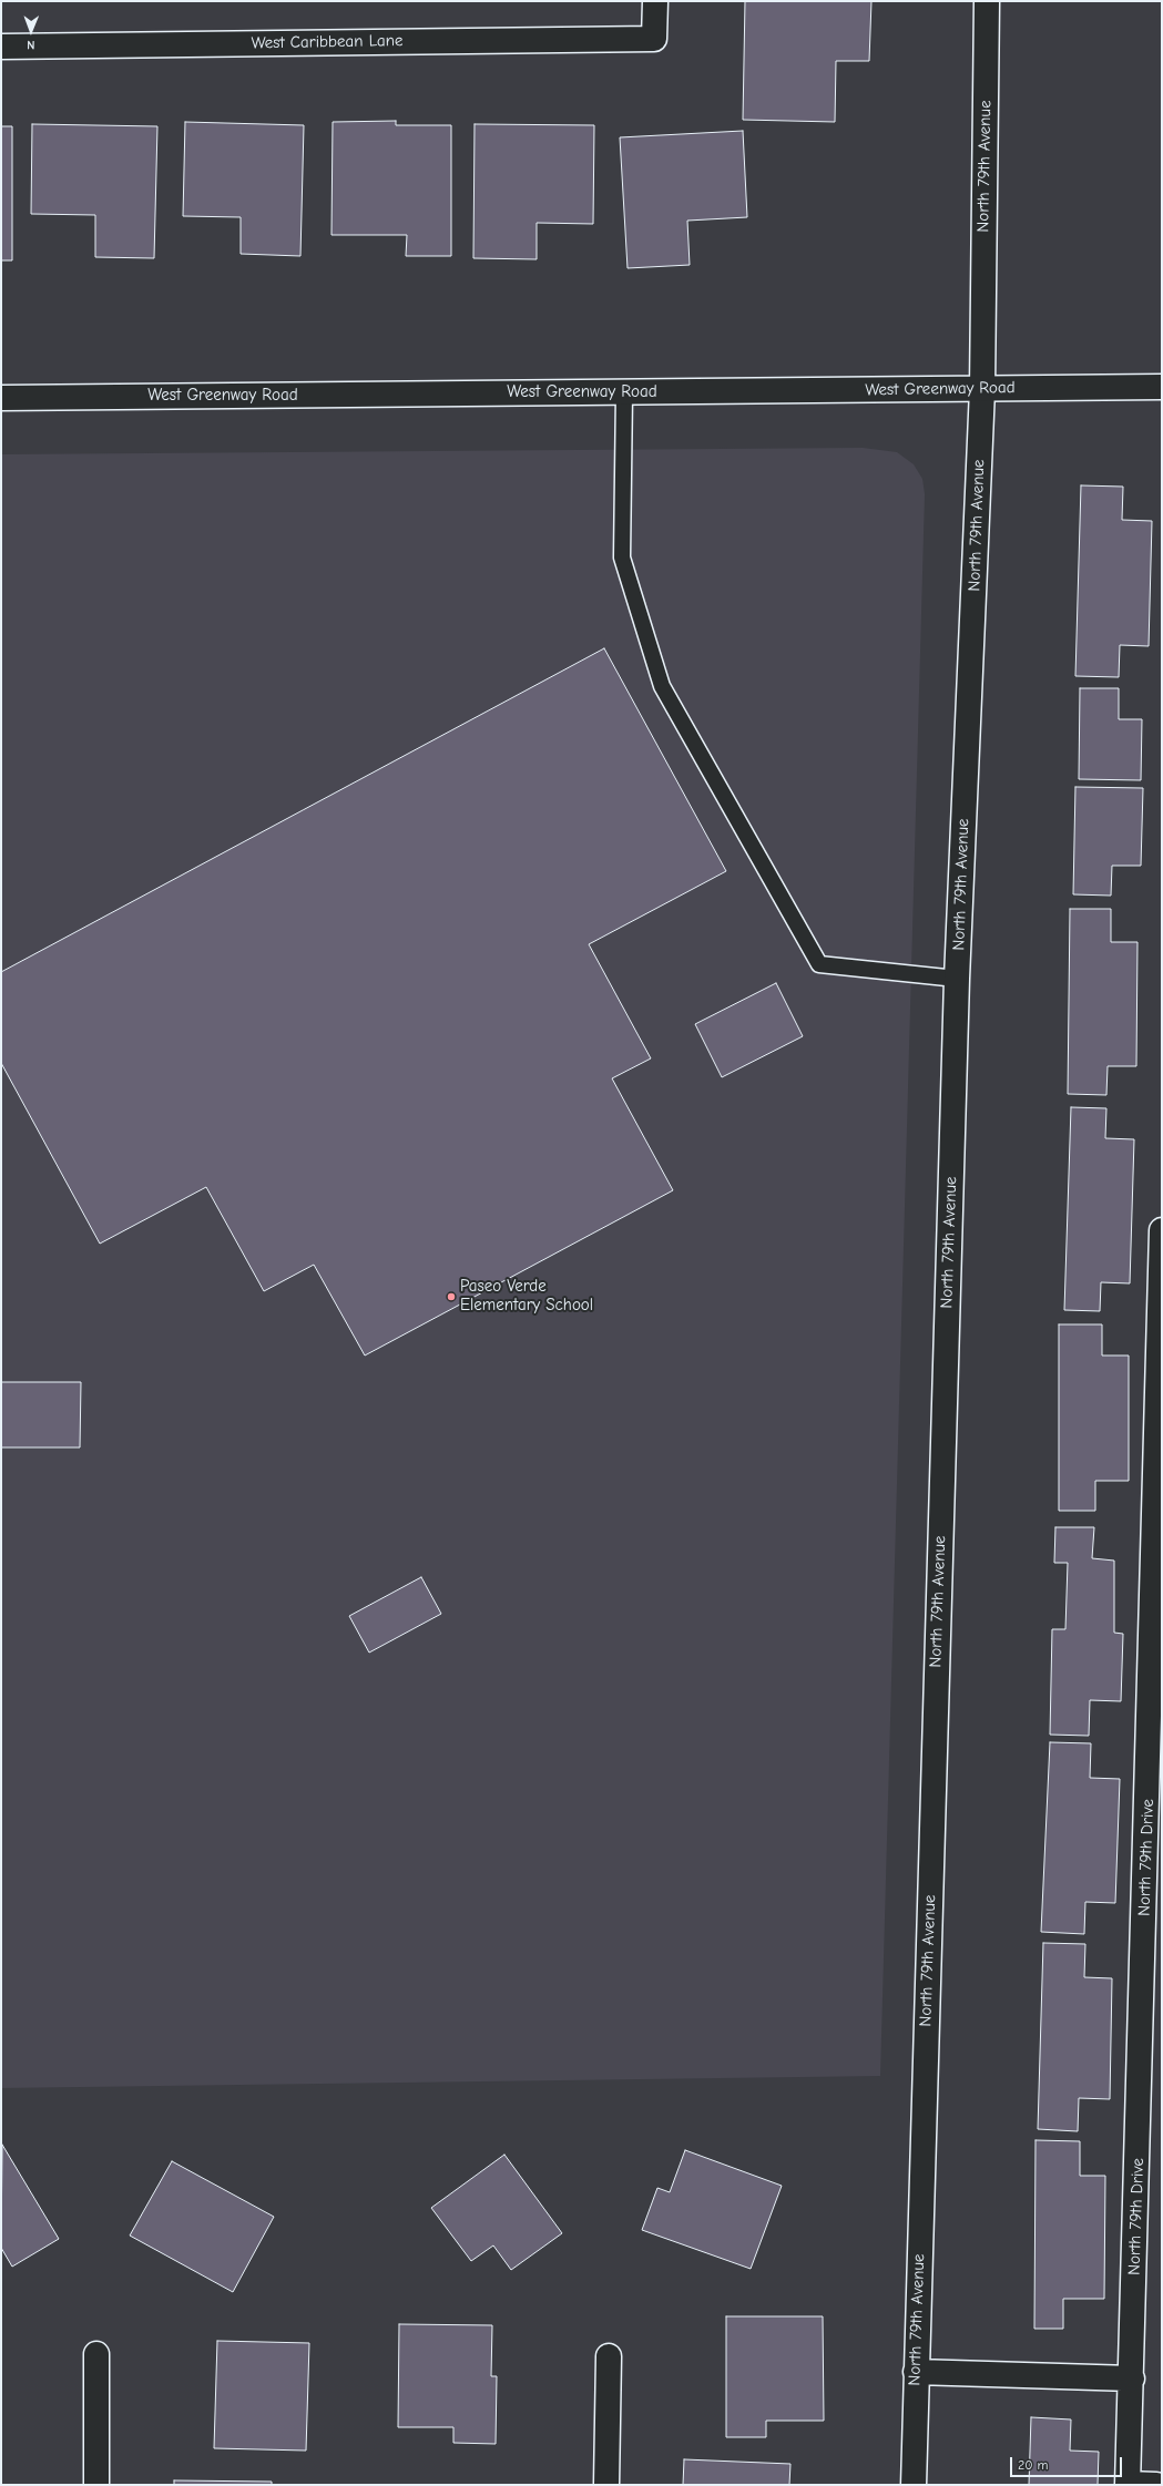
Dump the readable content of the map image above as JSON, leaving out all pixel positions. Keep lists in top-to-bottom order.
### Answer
{
  "streets": {
    "street": [
      "West Caribbean Lane",
      "North 79th Avenue",
      "West Greenway Road",
      "North 79th Drive"
    ]
  },
  "crossings": [
    ["North 79th Avenue", "West Greenway Road"]
  ],
  "places": ["Paseo Verde Elementary School"],
  "scale_bar": "20 m",
  "north": "bottom"
}
